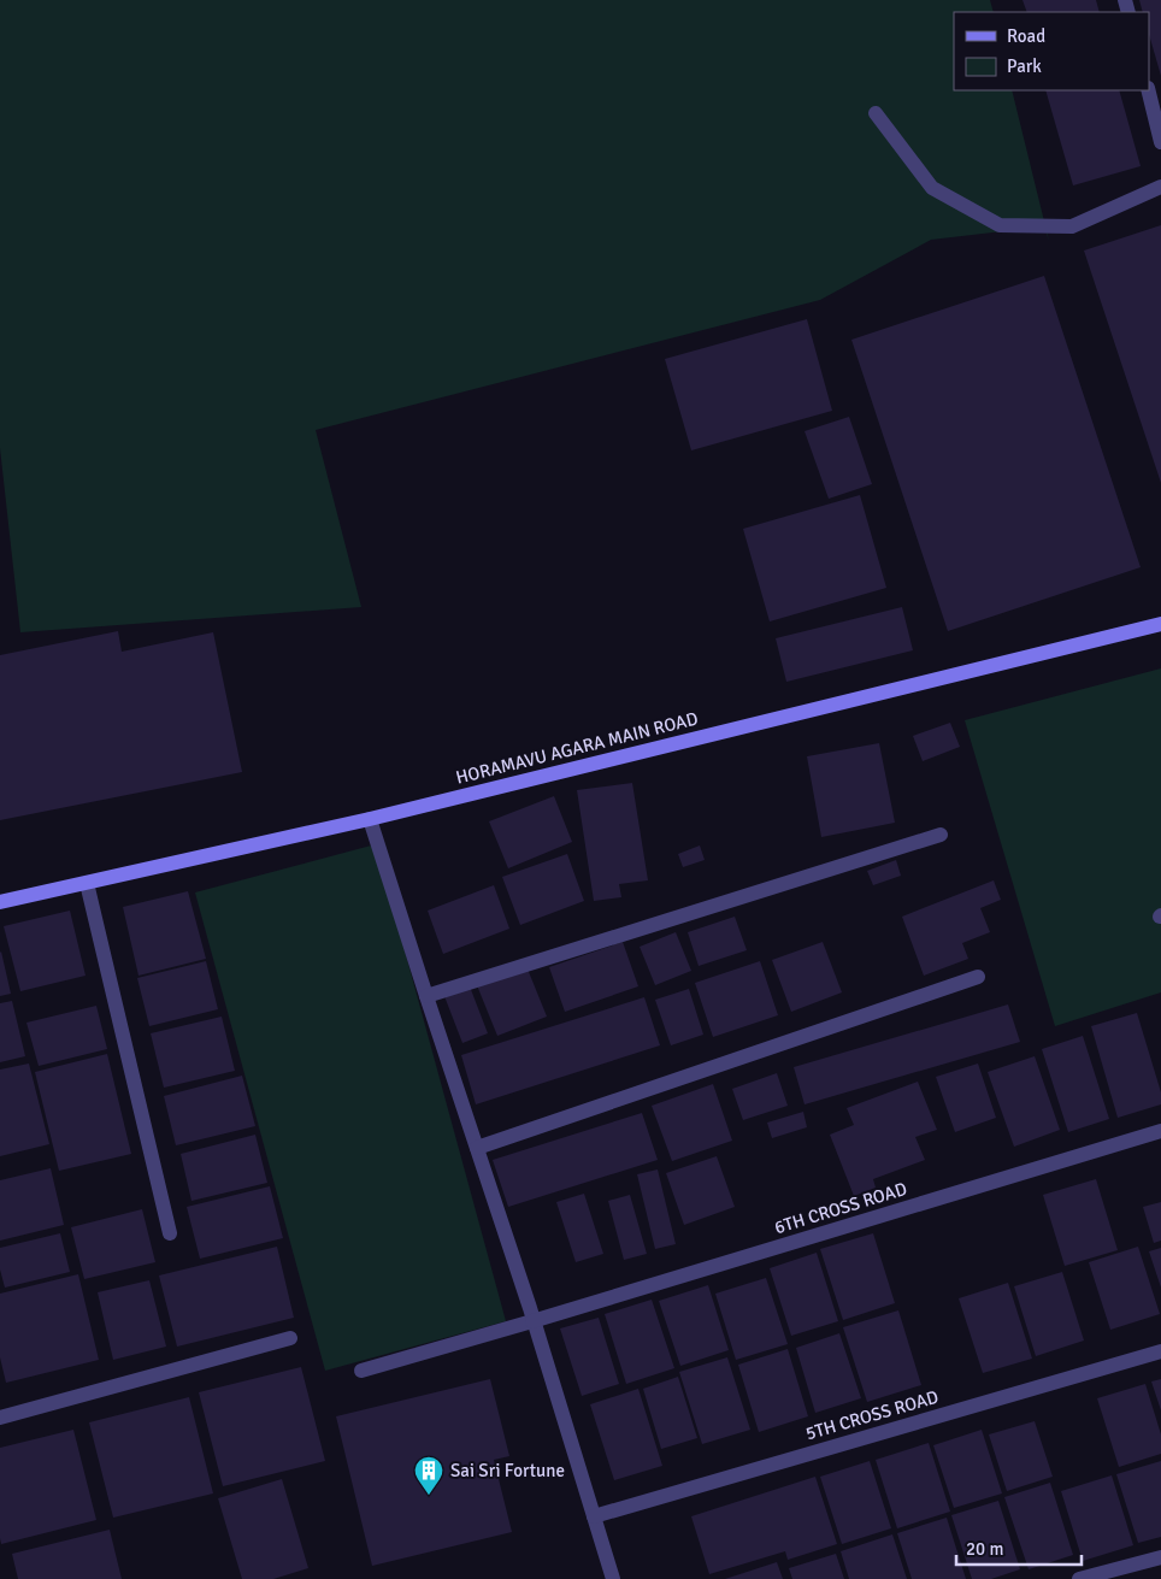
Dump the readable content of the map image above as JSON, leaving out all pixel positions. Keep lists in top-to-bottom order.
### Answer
{
  "streets": {
    "street": ["HORAMAVU AGARA MAIN ROAD", "6TH CROSS ROAD", "5TH CROSS ROAD"]
  },
  "places": {
    "building": ["Sai Sri Fortune"]
  },
  "legend": ["Road", "Park"],
  "scale_bar": "20 m"
}
